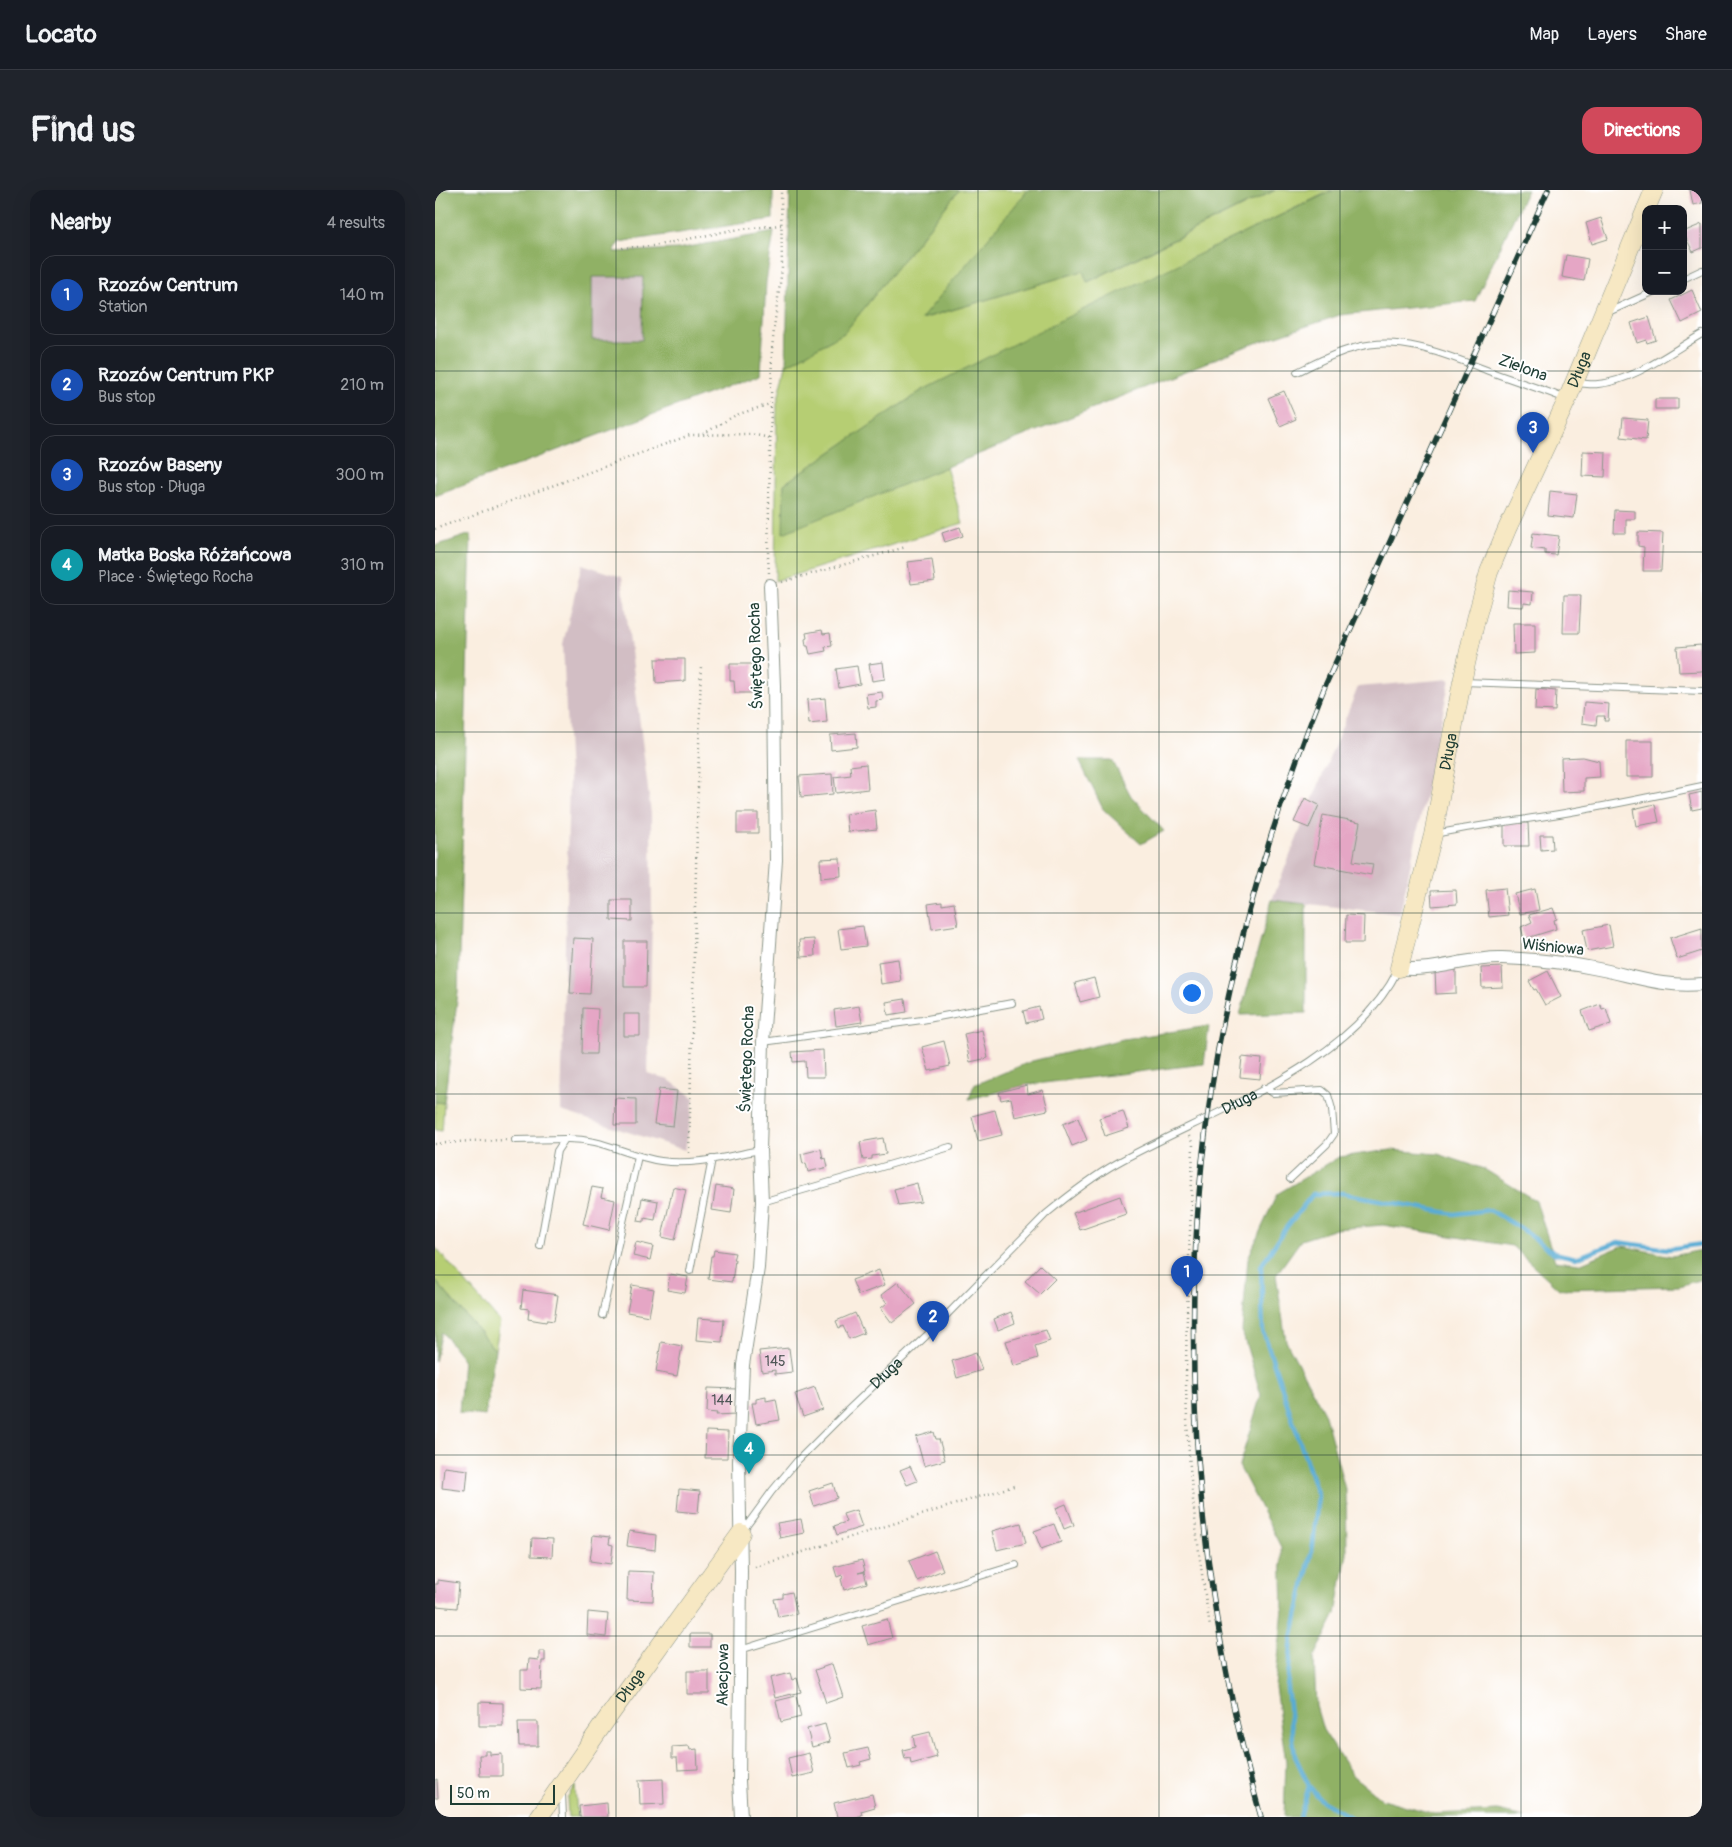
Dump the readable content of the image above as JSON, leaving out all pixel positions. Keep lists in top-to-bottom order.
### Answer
{
  "streets": {
    "street": [
      "Długa",
      "Świętego Rocha",
      "Wiśniowa",
      "Akacjowa"
    ],
    "lane": ["Zielona"]
  },
  "crossings": [
    ["Zielona", "Długa"],
    ["Długa", "Świętego Rocha"],
    ["Długa", "Wiśniowa"],
    ["Długa", "Akacjowa"],
    ["Świętego Rocha", "Akacjowa"]
  ],
  "house_numbers": ["145", "144"],
  "scale_bar": "50 m",
  "page": {
    "header": "Locato",
    "nav": ["Map", "Layers", "Share"],
    "buttons": "Directions",
    "title": "Find us",
    "heading": ["Nearby", "4 results"],
    "map_buttons": ["+", "−"],
    "list": [
      {
        "mark": "1",
        "name": "Rzozów Centrum",
        "note": "Station",
        "value": "140 m"
      },
      {
        "mark": "2",
        "name": "Rzozów Centrum PKP",
        "note": "Bus stop",
        "value": "210 m"
      },
      {
        "mark": "3",
        "name": "Rzozów Baseny",
        "note": "Bus stop · Długa",
        "value": "300 m"
      },
      {
        "mark": "4",
        "name": "Matka Boska Różańcowa",
        "note": "Place · Świętego Rocha",
        "value": "310 m"
      }
    ],
    "pins": [
      "3",
      "1",
      "2",
      "4"
    ],
    "scale": "50 m"
  }
}
